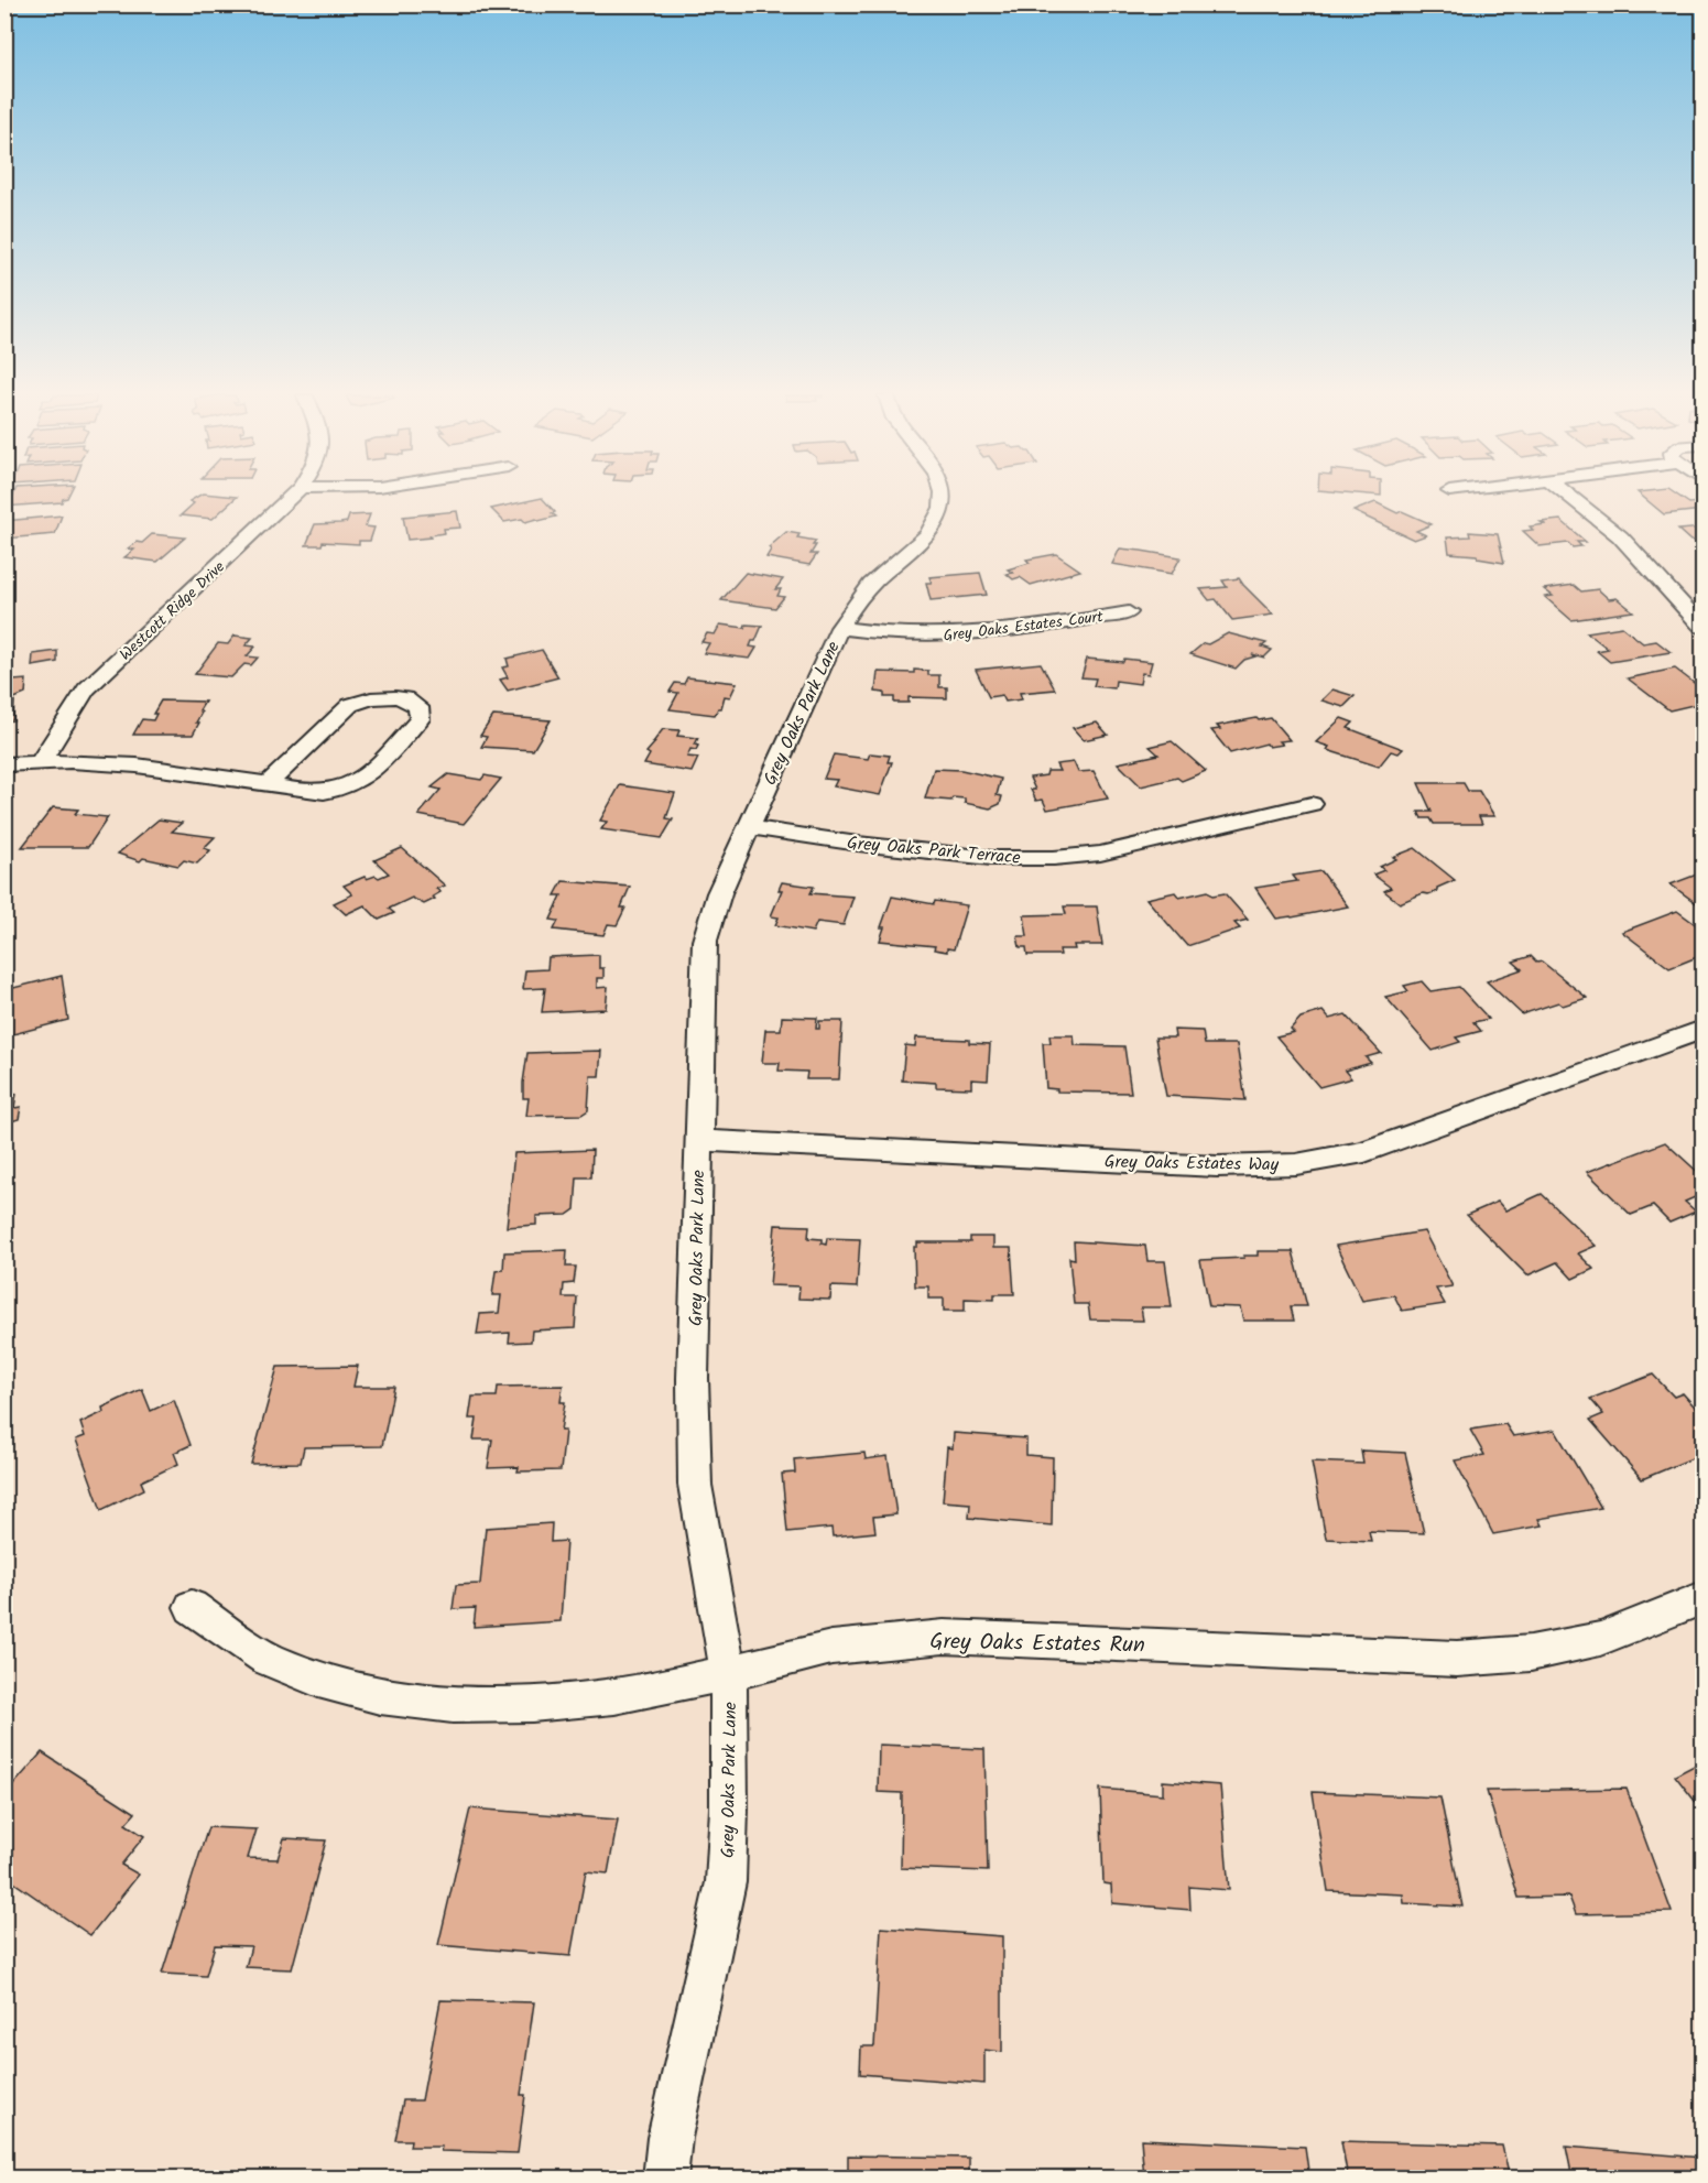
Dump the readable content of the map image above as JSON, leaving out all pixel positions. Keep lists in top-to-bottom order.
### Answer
{
  "streets": {
    "street": [
      "Westcott Ridge Drive",
      "Grey Oaks Estates Court",
      "Grey Oaks Park Lane",
      "Grey Oaks Park Terrace",
      "Grey Oaks Estates Way",
      "Grey Oaks Estates Run"
    ]
  },
  "crossings": [
    ["Grey Oaks Estates Court", "Grey Oaks Park Lane"],
    ["Grey Oaks Park Lane", "Grey Oaks Park Terrace"],
    ["Grey Oaks Park Lane", "Grey Oaks Estates Way"],
    ["Grey Oaks Park Lane", "Grey Oaks Estates Run"]
  ]
}
